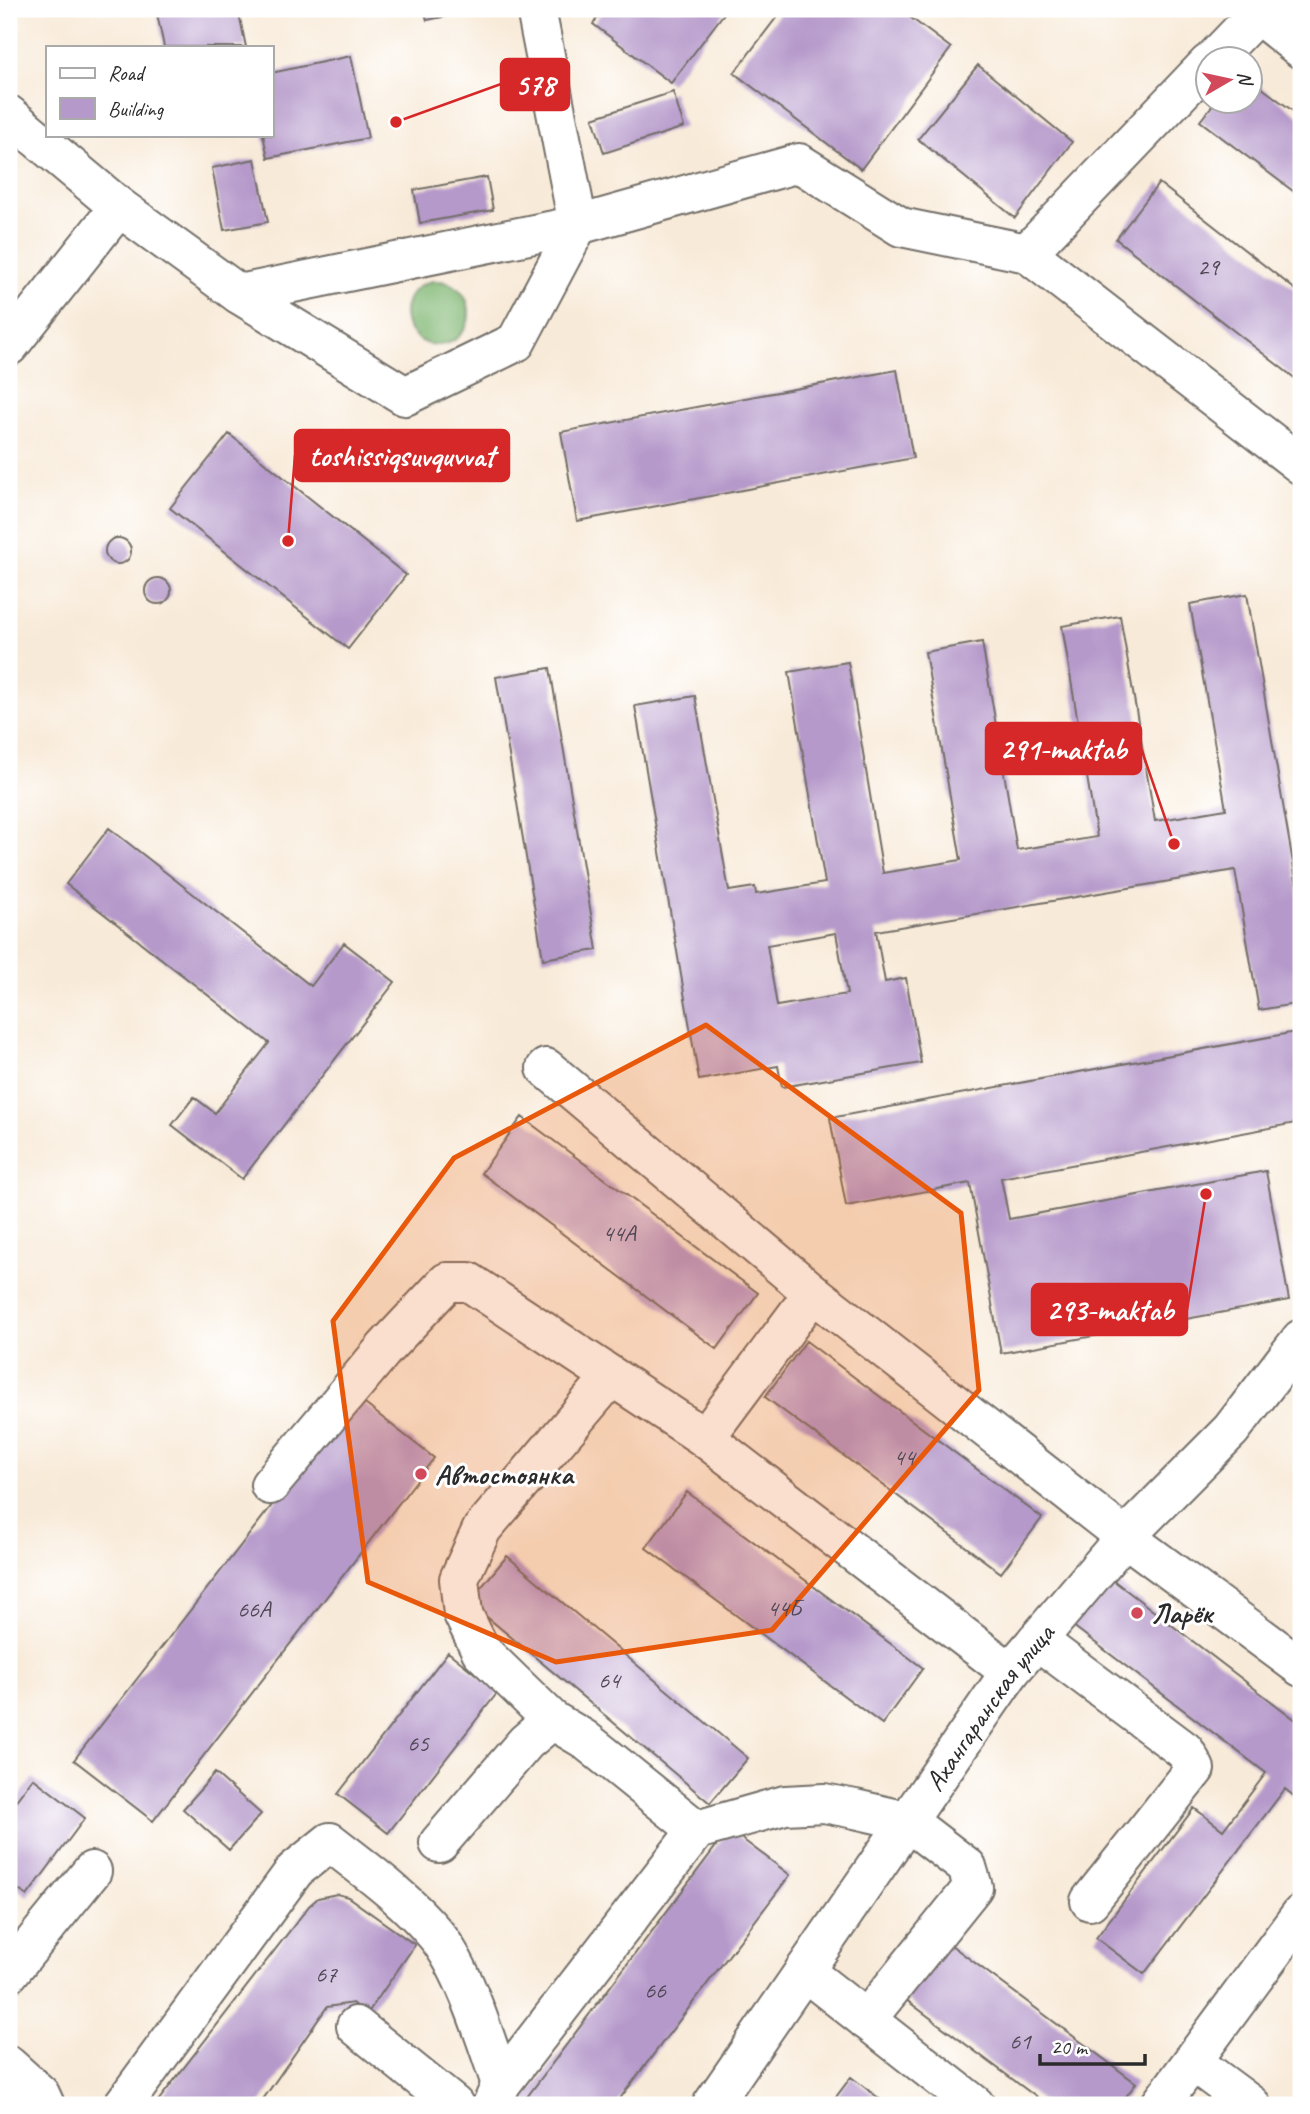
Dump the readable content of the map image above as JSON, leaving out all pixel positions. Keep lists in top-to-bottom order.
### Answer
{
  "streets": {
    "street": ["Ахангаранская улица"]
  },
  "places": [
    "578",
    "toshissiqsuvquvvat",
    "291-maktab",
    "293-maktab",
    "Автостоянка",
    "Ларёк"
  ],
  "house_numbers": [
    "29",
    "44А",
    "44",
    "44Б",
    "66А",
    "64",
    "65",
    "67",
    "66",
    "61"
  ],
  "legend": ["Road", "Building"],
  "scale_bar": "20 m",
  "north": "right"
}
